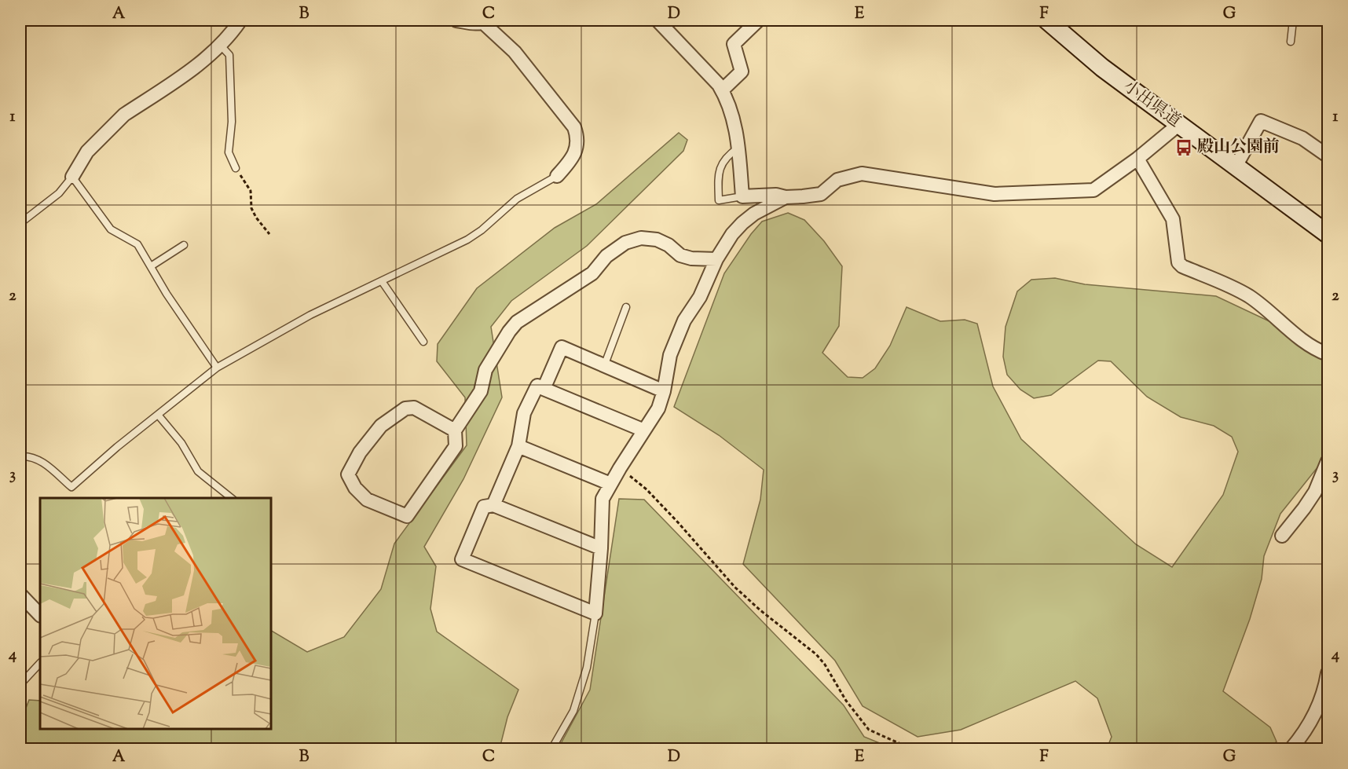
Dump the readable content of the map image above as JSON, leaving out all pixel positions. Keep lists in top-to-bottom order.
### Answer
{
  "streets": {
    "main road": ["小出県道"]
  },
  "places": {
    "bus stop": ["殿山公園前"]
  },
  "grid": {
    "columns": [
      "A",
      "B",
      "C",
      "D",
      "E",
      "F",
      "G"
    ],
    "rows": [
      "1",
      "2",
      "3",
      "4"
    ]
  }
}
